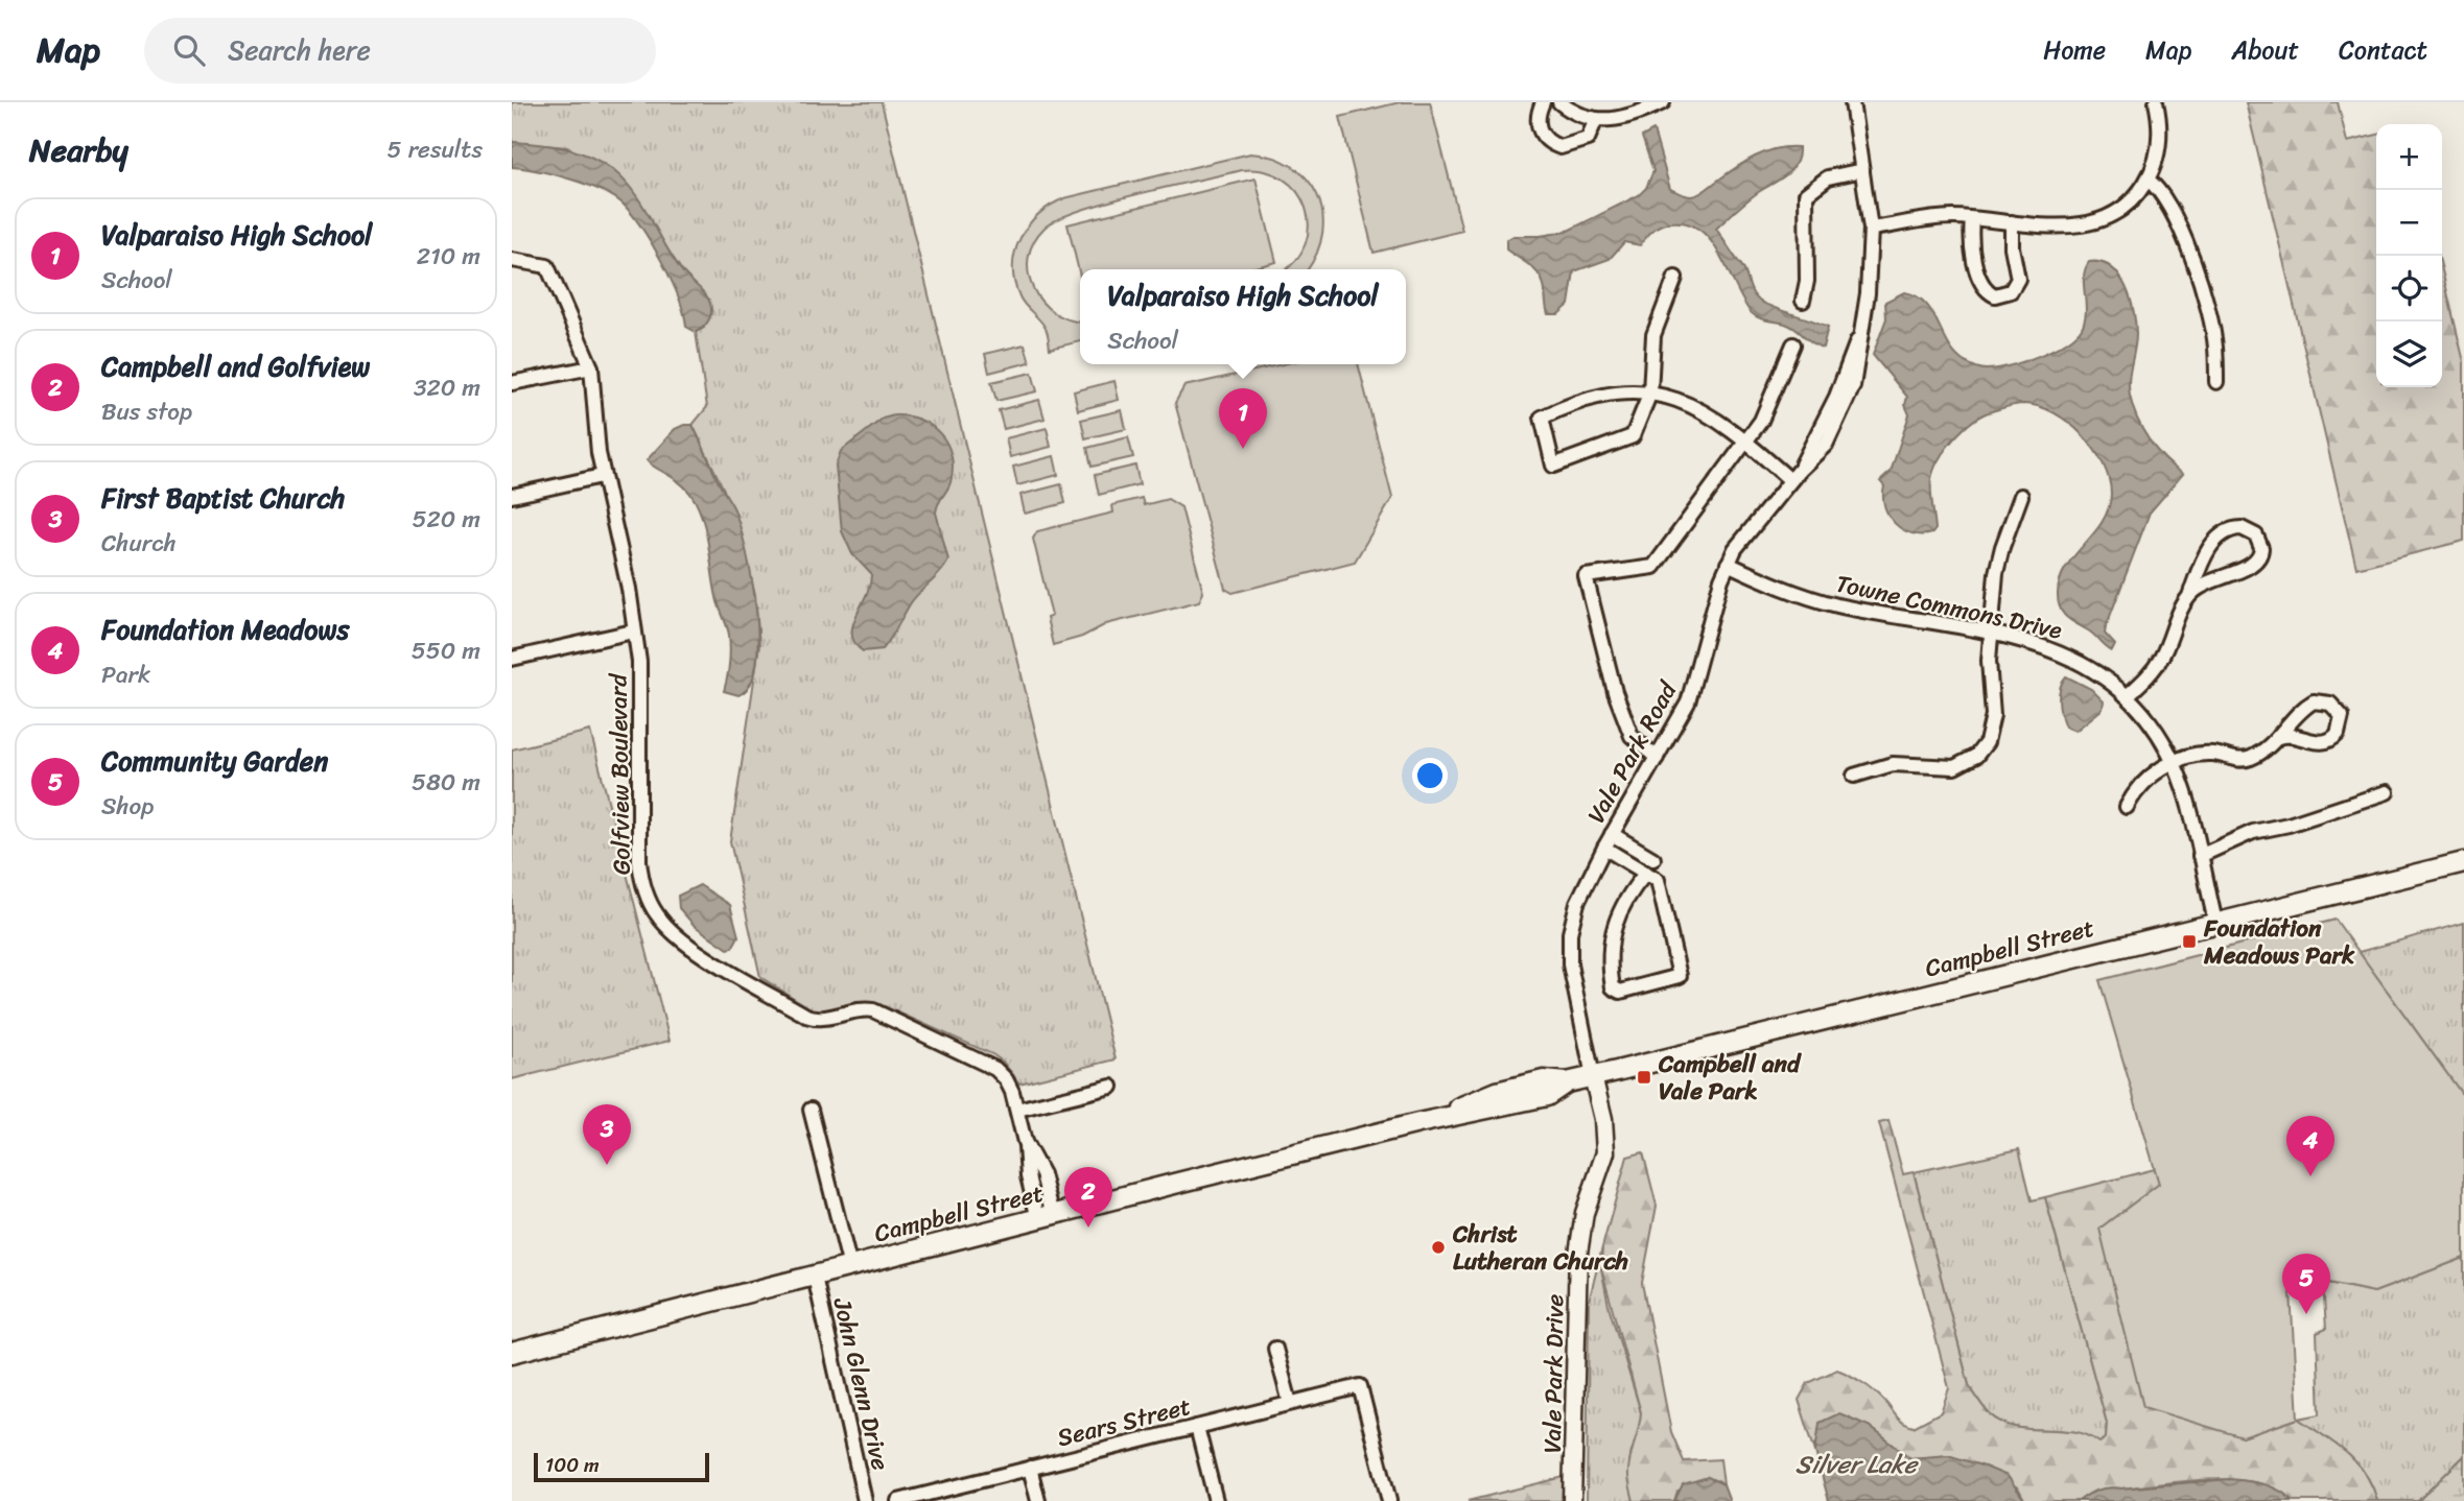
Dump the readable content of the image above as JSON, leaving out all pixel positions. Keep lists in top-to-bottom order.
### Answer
{
  "streets": {
    "main road": ["Campbell Street"],
    "street": [
      "Towne Commons Drive",
      "Vale Park Road",
      "Golfview Boulevard",
      "Vale Park Drive",
      "John Glenn Drive",
      "Sears Street"
    ]
  },
  "crossings": [
    ["Towne Commons Drive", "Vale Park Road"],
    ["Towne Commons Drive", "Campbell Street"],
    ["Vale Park Road", "Campbell Street"],
    ["Vale Park Road", "Vale Park Drive"],
    ["Golfview Boulevard", "Campbell Street"],
    ["Campbell Street", "Vale Park Drive"],
    ["Campbell Street", "John Glenn Drive"]
  ],
  "water": ["Silver Lake"],
  "places": {
    "transit": ["Foundation Meadows Park", "Campbell and Vale Park"],
    "other": ["Christ Lutheran Church"]
  },
  "scale_bar": "100 m",
  "page": {
    "header": "Map",
    "search": "Search here",
    "nav": [
      "Home",
      "Map",
      "About",
      "Contact"
    ],
    "heading": ["Nearby", "5 results"],
    "map_buttons": ["+", "−"],
    "list": [
      {
        "mark": "1",
        "name": "Valparaiso High School",
        "note": "School",
        "value": "210 m"
      },
      {
        "mark": "2",
        "name": "Campbell and Golfview",
        "note": "Bus stop",
        "value": "320 m"
      },
      {
        "mark": "3",
        "name": "First Baptist Church",
        "note": "Church",
        "value": "520 m"
      },
      {
        "mark": "4",
        "name": "Foundation Meadows",
        "note": "Park",
        "value": "550 m"
      },
      {
        "mark": "5",
        "name": "Community Garden",
        "note": "Shop",
        "value": "580 m"
      }
    ],
    "popup": ["Valparaiso High School", "School"],
    "pins": [
      "1",
      "3",
      "4",
      "2",
      "5"
    ],
    "scale": "100 m"
  }
}
